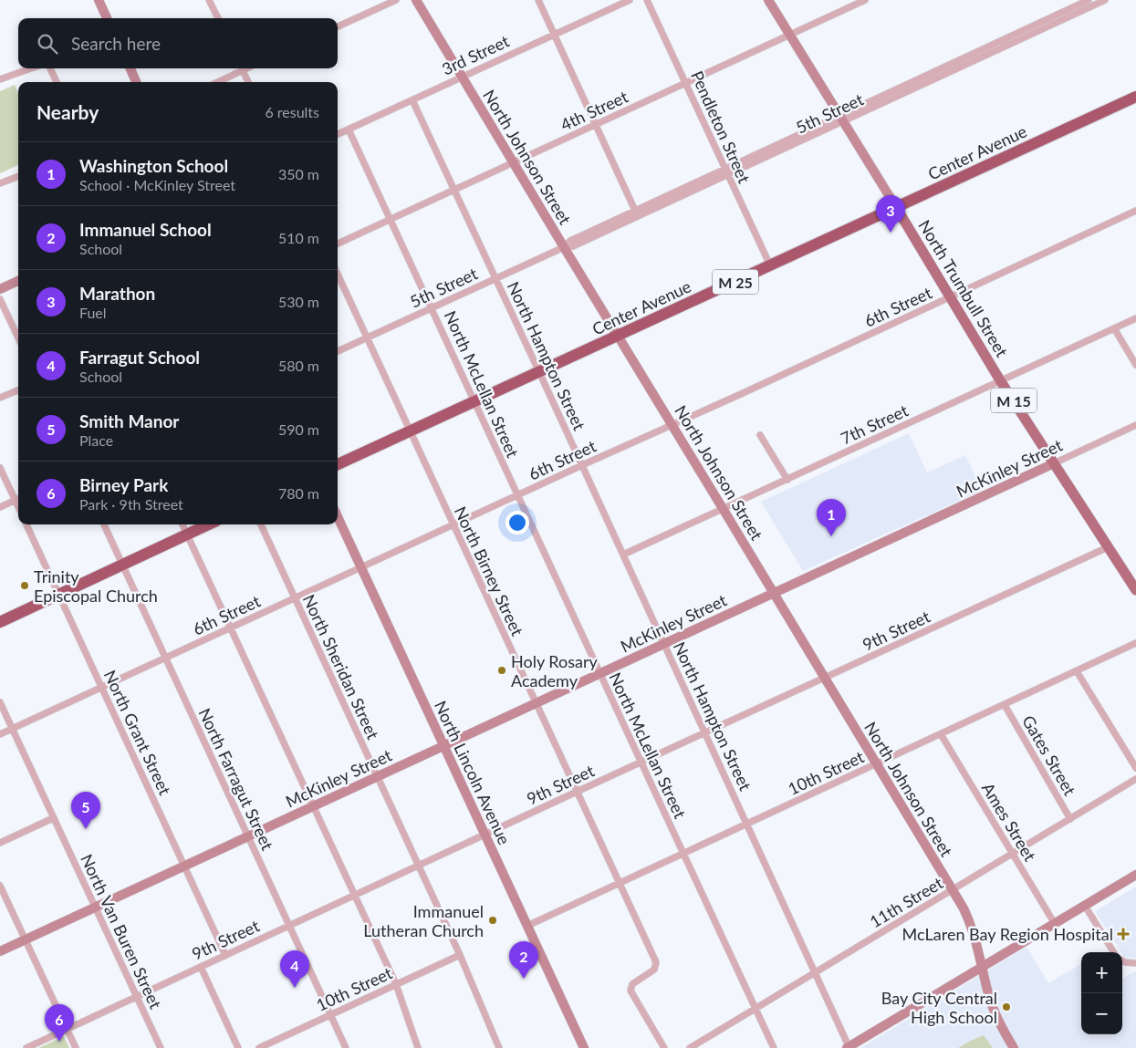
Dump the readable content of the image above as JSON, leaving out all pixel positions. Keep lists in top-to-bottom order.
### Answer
{
  "streets": {
    "highway": ["Center Avenue", "M 25"],
    "main road": ["North Trumbull Street", "M 15"],
    "street": [
      "3rd Street",
      "4th Street",
      "5th Street",
      "Pendleton Street",
      "North Johnson Street",
      "6th Street",
      "North Hampton Street",
      "North McLellan Street",
      "7th Street",
      "McKinley Street",
      "North Birney Street",
      "9th Street",
      "North Sheridan Street",
      "North Grant Street",
      "Gates Street",
      "North Lincoln Avenue",
      "10th Street",
      "North Farragut Street",
      "Ames Street",
      "11th Street",
      "North Van Buren Street"
    ]
  },
  "crossings": [
    ["3rd Street", "North Johnson Street"],
    ["3rd Street", "North Hampton Street"],
    ["3rd Street", "North McLellan Street"],
    ["4th Street", "Pendleton Street"],
    ["4th Street", "North Johnson Street"],
    ["4th Street", "North Trumbull Street"],
    ["4th Street", "North Hampton Street"],
    ["4th Street", "North McLellan Street"],
    ["5th Street", "Pendleton Street"],
    ["5th Street", "North Johnson Street"],
    ["5th Street", "North Trumbull Street"],
    ["5th Street", "North Hampton Street"],
    ["5th Street", "North McLellan Street"],
    ["5th Street", "North Birney Street"],
    ["Pendleton Street", "Center Avenue"],
    ["Center Avenue", "North Johnson Street"],
    ["Center Avenue", "North Trumbull Street"],
    ["Center Avenue", "North Hampton Street"],
    ["Center Avenue", "North McLellan Street"],
    ["Center Avenue", "North Birney Street"],
    ["North Johnson Street", "6th Street"],
    ["North Johnson Street", "7th Street"],
    ["North Johnson Street", "McKinley Street"],
    ["North Johnson Street", "9th Street"],
    ["North Johnson Street", "10th Street"],
    ["North Johnson Street", "11th Street"],
    ["North Trumbull Street", "6th Street"],
    ["North Trumbull Street", "7th Street"],
    ["North Trumbull Street", "McKinley Street"],
    ["North Trumbull Street", "9th Street"],
    ["6th Street", "North Hampton Street"],
    ["6th Street", "North McLellan Street"],
    ["6th Street", "North Birney Street"],
    ["6th Street", "North Sheridan Street"],
    ["6th Street", "North Grant Street"],
    ["6th Street", "North Lincoln Avenue"],
    ["6th Street", "North Farragut Street"],
    ["6th Street", "North Van Buren Street"],
    ["North Hampton Street", "7th Street"],
    ["North Hampton Street", "McKinley Street"],
    ["North Hampton Street", "9th Street"],
    ["North Hampton Street", "10th Street"],
    ["North Hampton Street", "11th Street"],
    ["North McLellan Street", "McKinley Street"],
    ["North McLellan Street", "9th Street"],
    ["North McLellan Street", "10th Street"],
    ["North McLellan Street", "11th Street"],
    ["McKinley Street", "North Birney Street"],
    ["McKinley Street", "North Sheridan Street"],
    ["McKinley Street", "North Grant Street"],
    ["McKinley Street", "North Lincoln Avenue"],
    ["McKinley Street", "North Farragut Street"],
    ["McKinley Street", "North Van Buren Street"],
    ["North Birney Street", "9th Street"],
    ["North Birney Street", "10th Street"],
    ["9th Street", "North Sheridan Street"],
    ["9th Street", "North Grant Street"],
    ["9th Street", "North Lincoln Avenue"],
    ["9th Street", "North Farragut Street"],
    ["9th Street", "North Van Buren Street"],
    ["North Sheridan Street", "10th Street"],
    ["Gates Street", "10th Street"],
    ["Gates Street", "11th Street"],
    ["North Lincoln Avenue", "10th Street"],
    ["10th Street", "North Farragut Street"],
    ["10th Street", "Ames Street"],
    ["Ames Street", "11th Street"]
  ],
  "places": {
    "other": [
      "Trinity Episcopal Church",
      "Holy Rosary Academy",
      "Immanuel Lutheran Church",
      "Bay City Central High School"
    ],
    "health": ["McLaren Bay Region Hospital"]
  },
  "page": {
    "search": "Search here",
    "heading": ["Nearby", "6 results"],
    "list": [
      {
        "mark": "1",
        "name": "Washington School",
        "note": "School · McKinley Street",
        "value": "350 m"
      },
      {
        "mark": "2",
        "name": "Immanuel School",
        "note": "School",
        "value": "510 m"
      },
      {
        "mark": "3",
        "name": "Marathon",
        "note": "Fuel",
        "value": "530 m"
      },
      {
        "mark": "4",
        "name": "Farragut School",
        "note": "School",
        "value": "580 m"
      },
      {
        "mark": "5",
        "name": "Smith Manor",
        "note": "Place",
        "value": "590 m"
      },
      {
        "mark": "6",
        "name": "Birney Park",
        "note": "Park · 9th Street",
        "value": "780 m"
      }
    ],
    "pins": [
      "3",
      "1",
      "5",
      "2",
      "4",
      "6"
    ],
    "map_buttons": ["+", "−"]
  }
}
